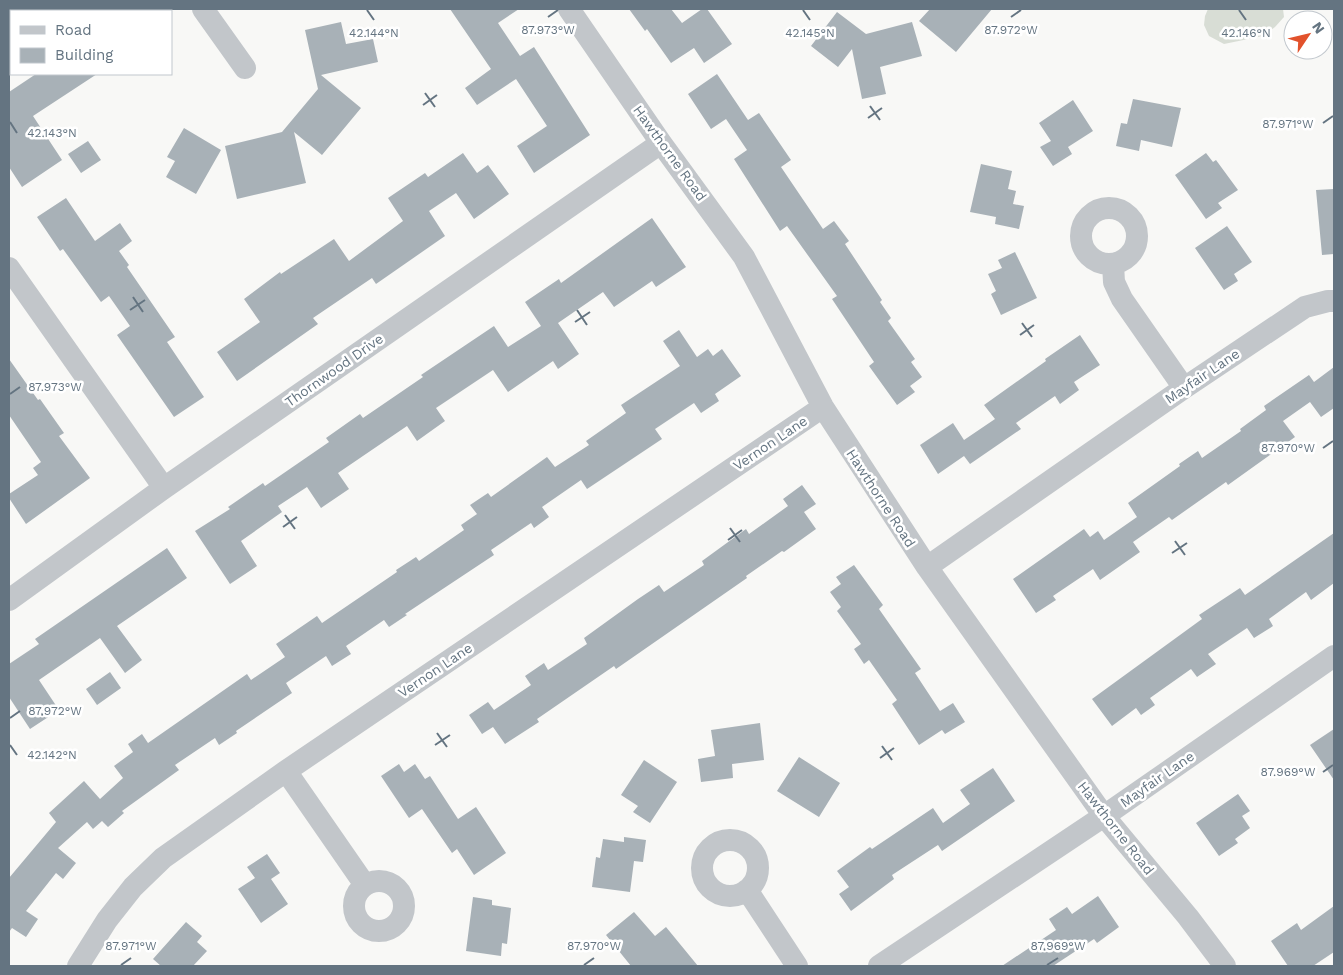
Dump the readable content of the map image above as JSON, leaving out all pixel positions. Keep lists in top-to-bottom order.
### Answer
{
  "streets": {
    "street": [
      "Hawthorne Road",
      "Thornwood Drive",
      "Mayfair Lane",
      "Vernon Lane"
    ]
  },
  "crossings": [
    ["Hawthorne Road", "Thornwood Drive"],
    ["Hawthorne Road", "Mayfair Lane"],
    ["Hawthorne Road", "Vernon Lane"]
  ],
  "legend": ["Road", "Building"],
  "north": "top right",
  "coordinates": [
    "87.973°W",
    "87.972°W",
    "42.146°N",
    "42.144°N",
    "42.145°N",
    "87.971°W",
    "42.143°N",
    "87.970°W",
    "42.142°N",
    "87.969°W"
  ]
}
